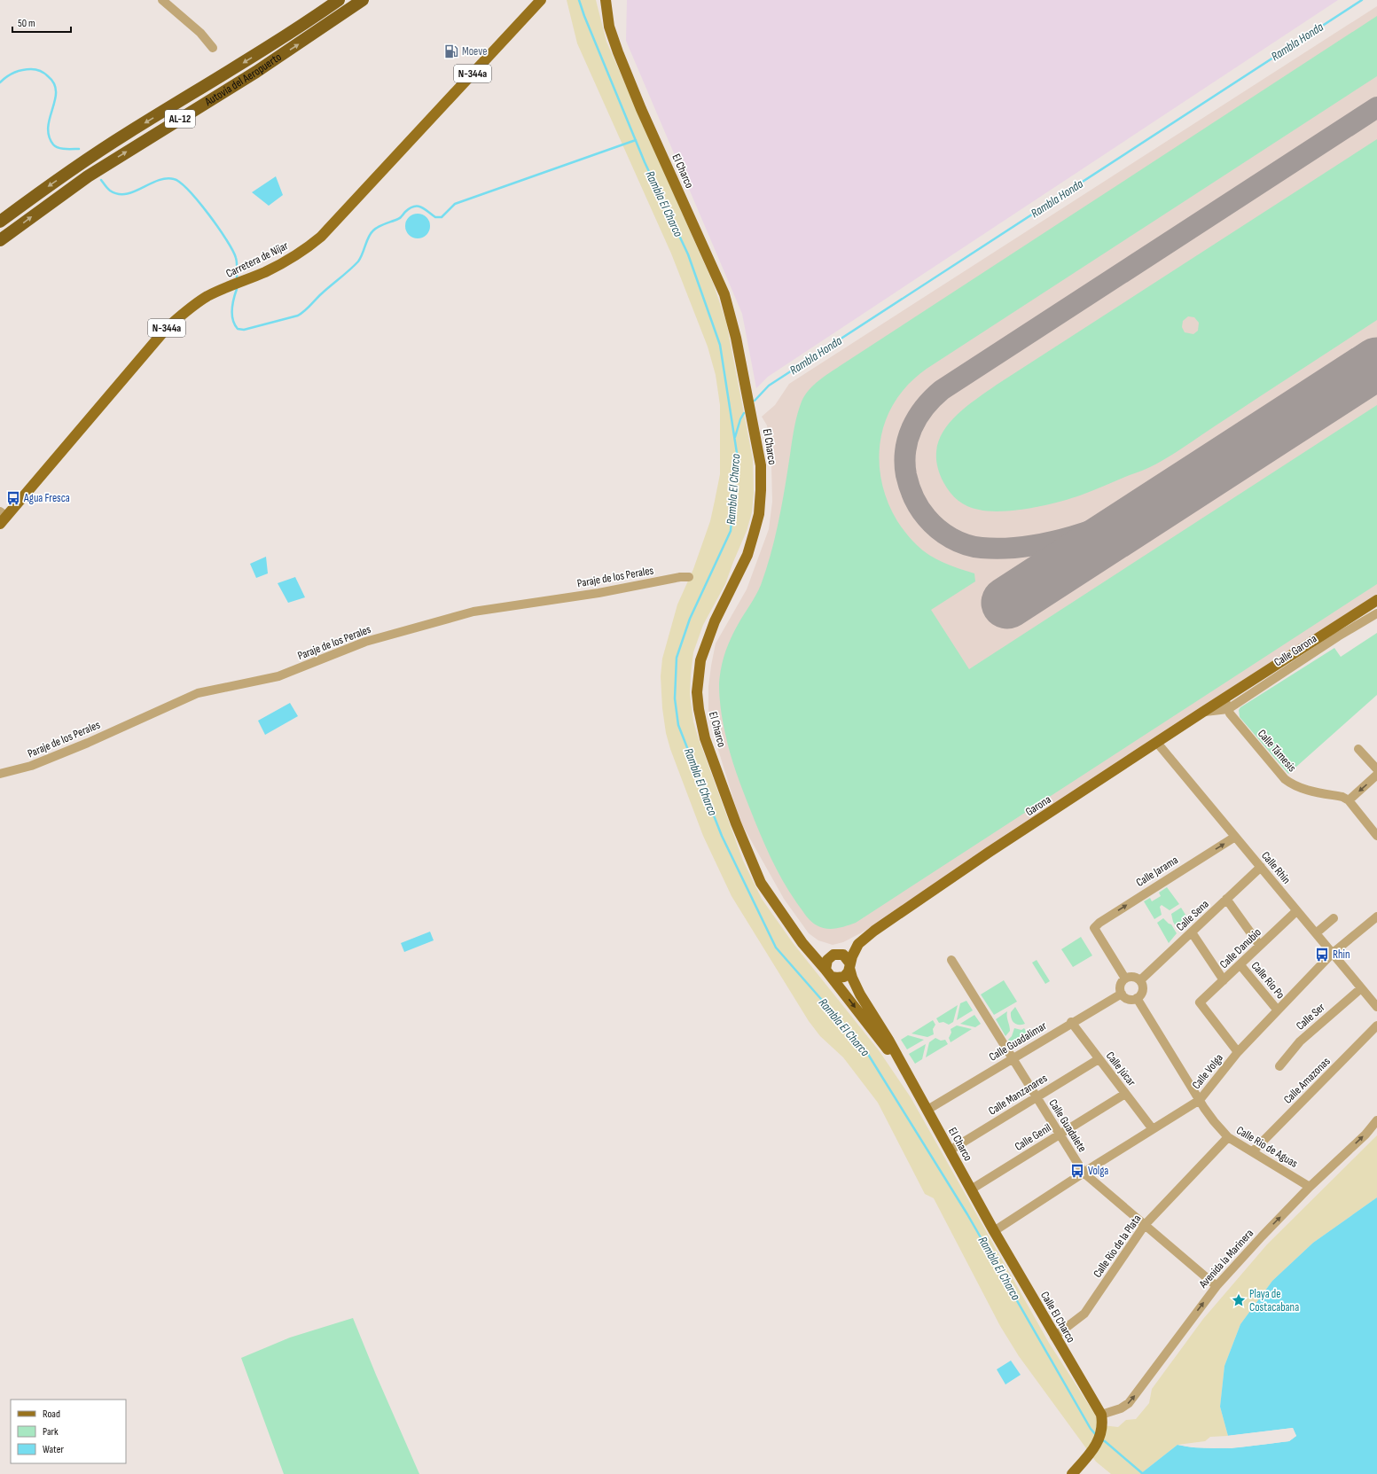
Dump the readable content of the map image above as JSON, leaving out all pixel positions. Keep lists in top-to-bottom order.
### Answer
{
  "streets": {
    "highway": ["Autovía del Aeropuerto", "AL-12"],
    "main road": [
      "N-344a",
      "El Charco",
      "Carretera de Níjar",
      "Garona",
      "Calle El Charco"
    ],
    "street": [
      "Paraje de los Perales",
      "Calle Garona",
      "Calle Támesis",
      "Calle Rhin",
      "Calle Jarama",
      "Calle Sena",
      "Calle Danubio",
      "Calle Rio Po",
      "Calle Ser",
      "Calle Guadalimar",
      "Calle Júcar",
      "Calle Volga",
      "Calle Amazonas",
      "Calle Manzanares",
      "Calle Guadalete",
      "Calle Genil",
      "Calle Rio de Aguas",
      "Calle Rio de la Plata",
      "Avenida la Marinera"
    ]
  },
  "crossings": [
    ["El Charco", "Calle Guadalimar"],
    ["El Charco", "Calle Volga"],
    ["El Charco", "Calle Manzanares"],
    ["El Charco", "Calle Genil"],
    ["El Charco", "Calle El Charco"],
    ["Calle Garona", "Calle Támesis"],
    ["Calle Támesis", "Garona"],
    ["Garona", "Calle Rhin"],
    ["Calle Rhin", "Calle Jarama"],
    ["Calle Rhin", "Calle Sena"],
    ["Calle Rhin", "Calle Danubio"],
    ["Calle Rhin", "Calle Ser"],
    ["Calle Rhin", "Calle Volga"],
    ["Calle Jarama", "Calle Sena"],
    ["Calle Jarama", "Calle Guadalimar"],
    ["Calle Jarama", "Calle Rio de Aguas"],
    ["Calle Sena", "Calle Guadalimar"],
    ["Calle Sena", "Calle Rio de Aguas"],
    ["Calle Danubio", "Calle Rio Po"],
    ["Calle Danubio", "Calle Volga"],
    ["Calle Rio Po", "Calle Volga"],
    ["Calle Guadalimar", "Calle Júcar"],
    ["Calle Guadalimar", "Calle Guadalete"],
    ["Calle Guadalimar", "Calle Rio de Aguas"],
    ["Calle Júcar", "Calle Volga"],
    ["Calle Júcar", "Calle Manzanares"],
    ["Calle Júcar", "Calle Genil"],
    ["Calle Volga", "Calle Guadalete"],
    ["Calle Volga", "Calle Rio de Aguas"],
    ["Calle Volga", "Calle El Charco"],
    ["Calle Amazonas", "Calle Rio de Aguas"],
    ["Calle Manzanares", "Calle Guadalete"],
    ["Calle Guadalete", "Calle Genil"],
    ["Calle Guadalete", "Calle Rio de la Plata"],
    ["Calle Guadalete", "Avenida la Marinera"],
    ["Calle Rio de Aguas", "Calle Rio de la Plata"],
    ["Calle Rio de Aguas", "Avenida la Marinera"],
    ["Calle Rio de la Plata", "Calle El Charco"],
    ["Avenida la Marinera", "Calle El Charco"]
  ],
  "one_way": ["Avenida la Marinera"],
  "water": ["Rambla Honda", "Rambla El Charco"],
  "places": {
    "fuel station": ["Moeve"],
    "bus stop": ["Agua Fresca", "Rhin", "Volga"],
    "place": ["Playa de Costacabana"]
  },
  "legend": ["Road", "Park", "Water"],
  "scale_bar": "50 m"
}
